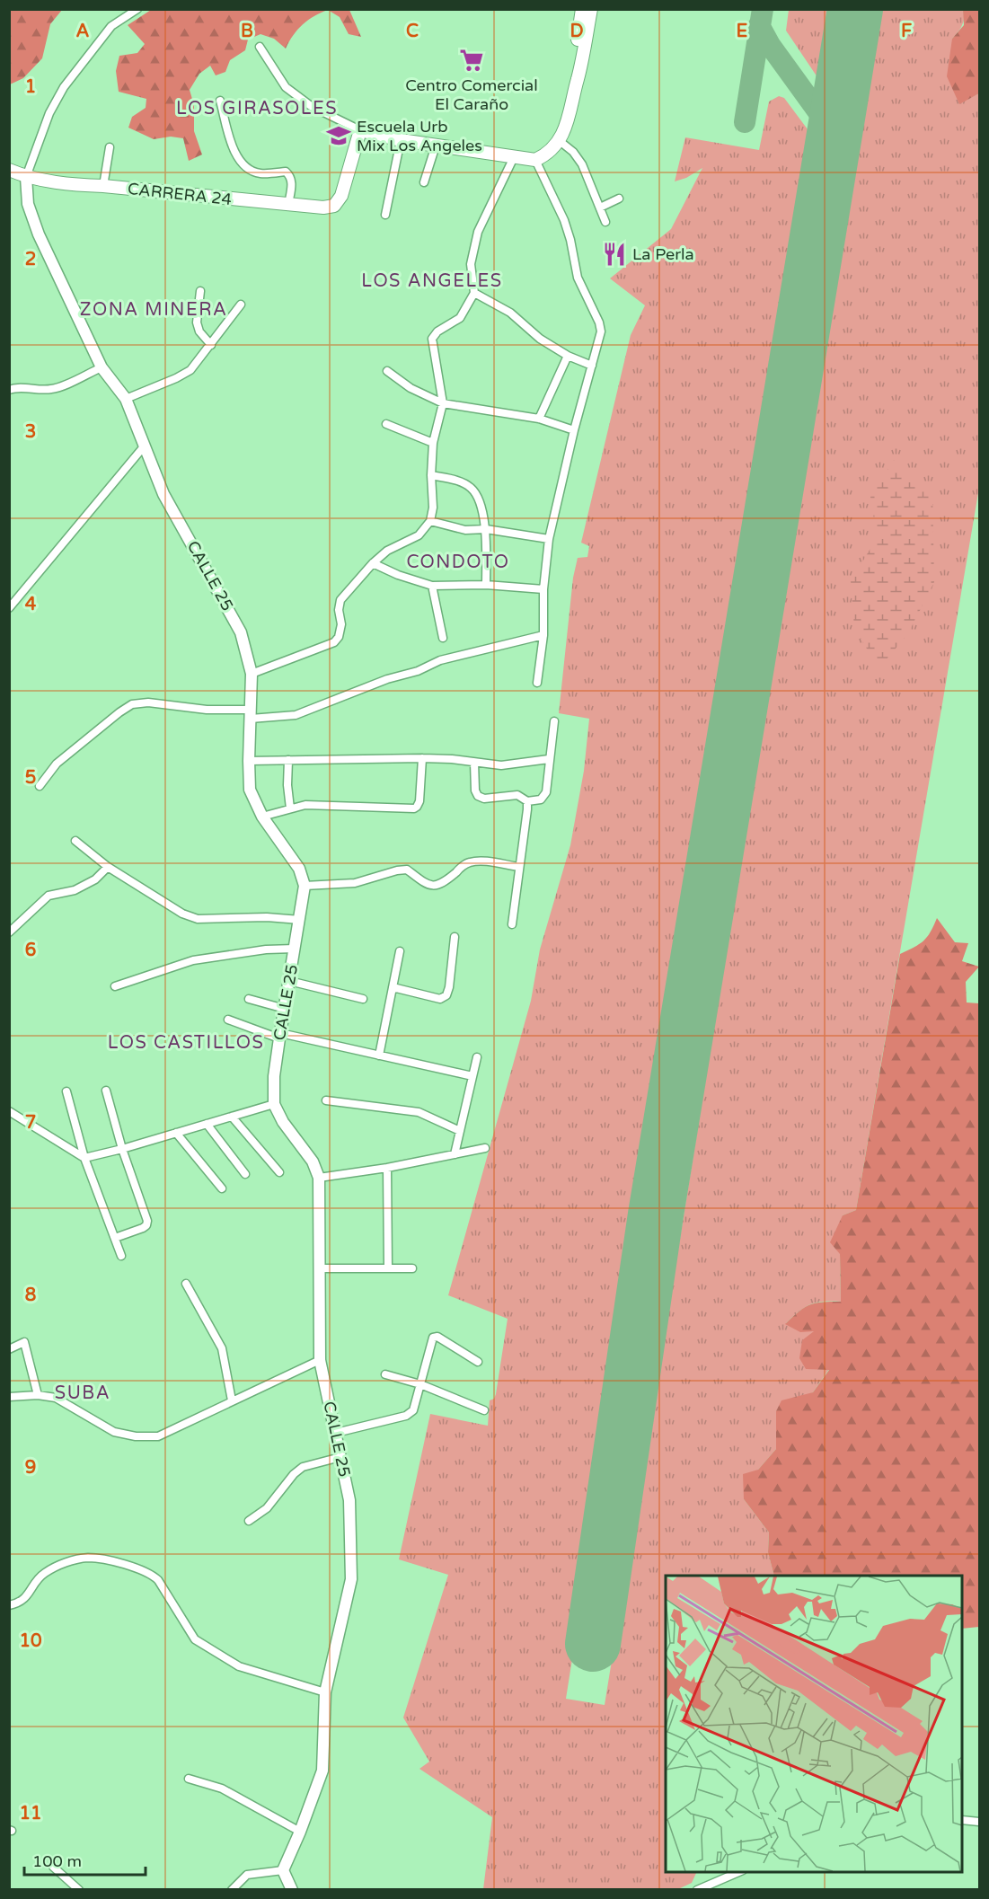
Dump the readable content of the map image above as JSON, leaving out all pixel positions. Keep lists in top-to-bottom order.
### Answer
{
  "streets": {
    "main road": ["CARRERA 24"],
    "street": ["CALLE 25"]
  },
  "crossings": [
    ["CARRERA 24", "CALLE 25"]
  ],
  "districts": [
    "LOS GIRASOLES",
    "LOS ANGELES",
    "ZONA MINERA",
    "CONDOTO",
    "LOS CASTILLOS",
    "SUBA"
  ],
  "places": {
    "supermarket": ["Centro Comercial El Caraño"],
    "school or university": ["Escuela Urb Mix Los Angeles"],
    "restaurant": ["La Perla"]
  },
  "scale_bar": "100 m",
  "grid": {
    "columns": [
      "A",
      "B",
      "C",
      "D",
      "E",
      "F"
    ],
    "rows": [
      "1",
      "2",
      "3",
      "4",
      "5",
      "6",
      "7",
      "8",
      "9",
      "10",
      "11"
    ]
  }
}
